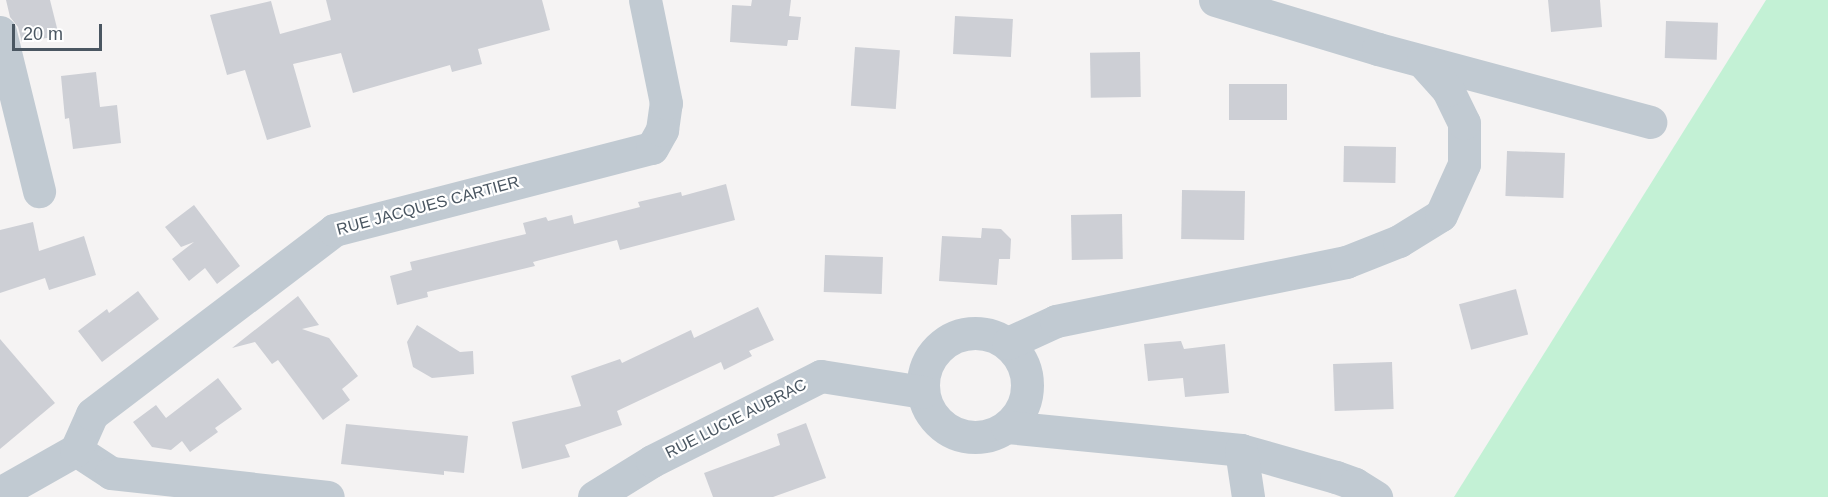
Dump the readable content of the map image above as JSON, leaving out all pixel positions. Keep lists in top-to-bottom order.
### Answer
{
  "streets": {
    "street": ["RUE JACQUES CARTIER", "RUE LUCIE AUBRAC"]
  },
  "scale_bar": "20 m"
}
